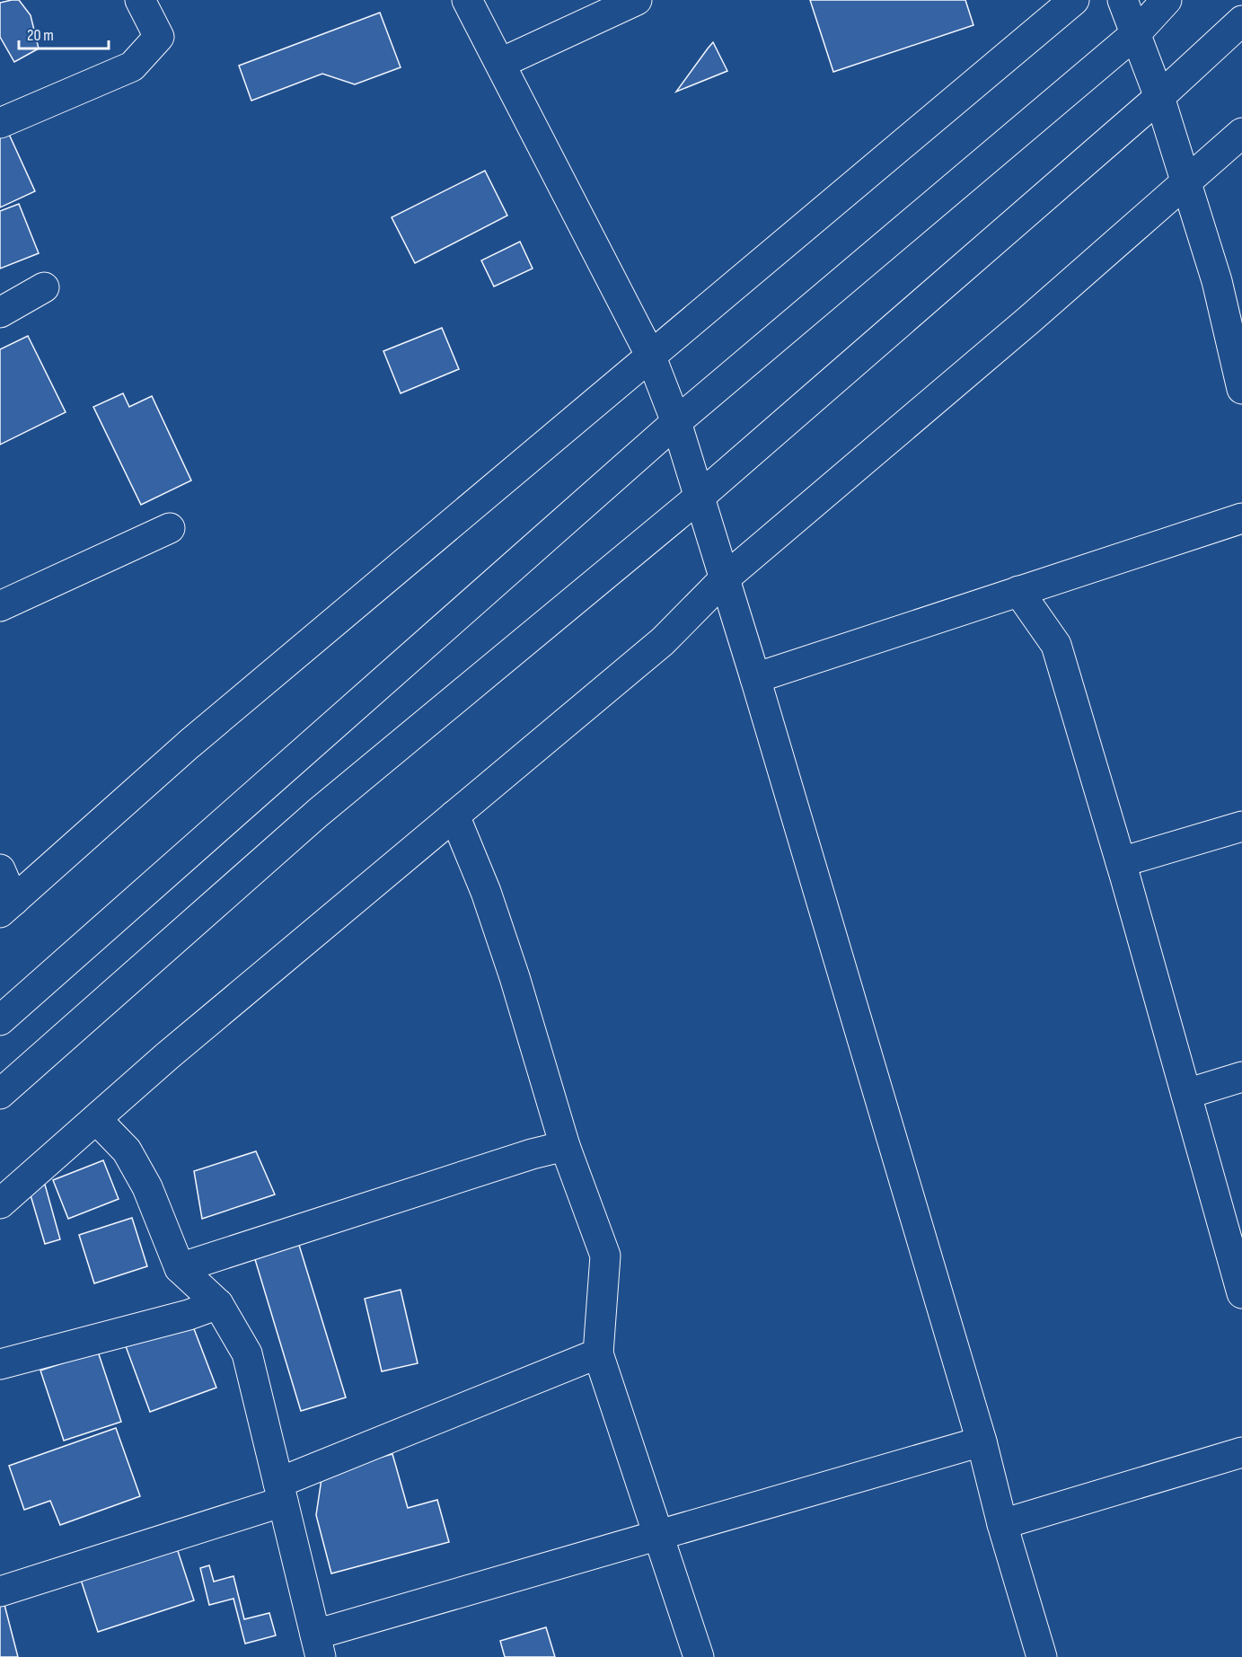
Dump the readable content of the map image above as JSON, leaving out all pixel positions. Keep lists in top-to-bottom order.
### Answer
{
  "scale_bar": "20 m"
}
